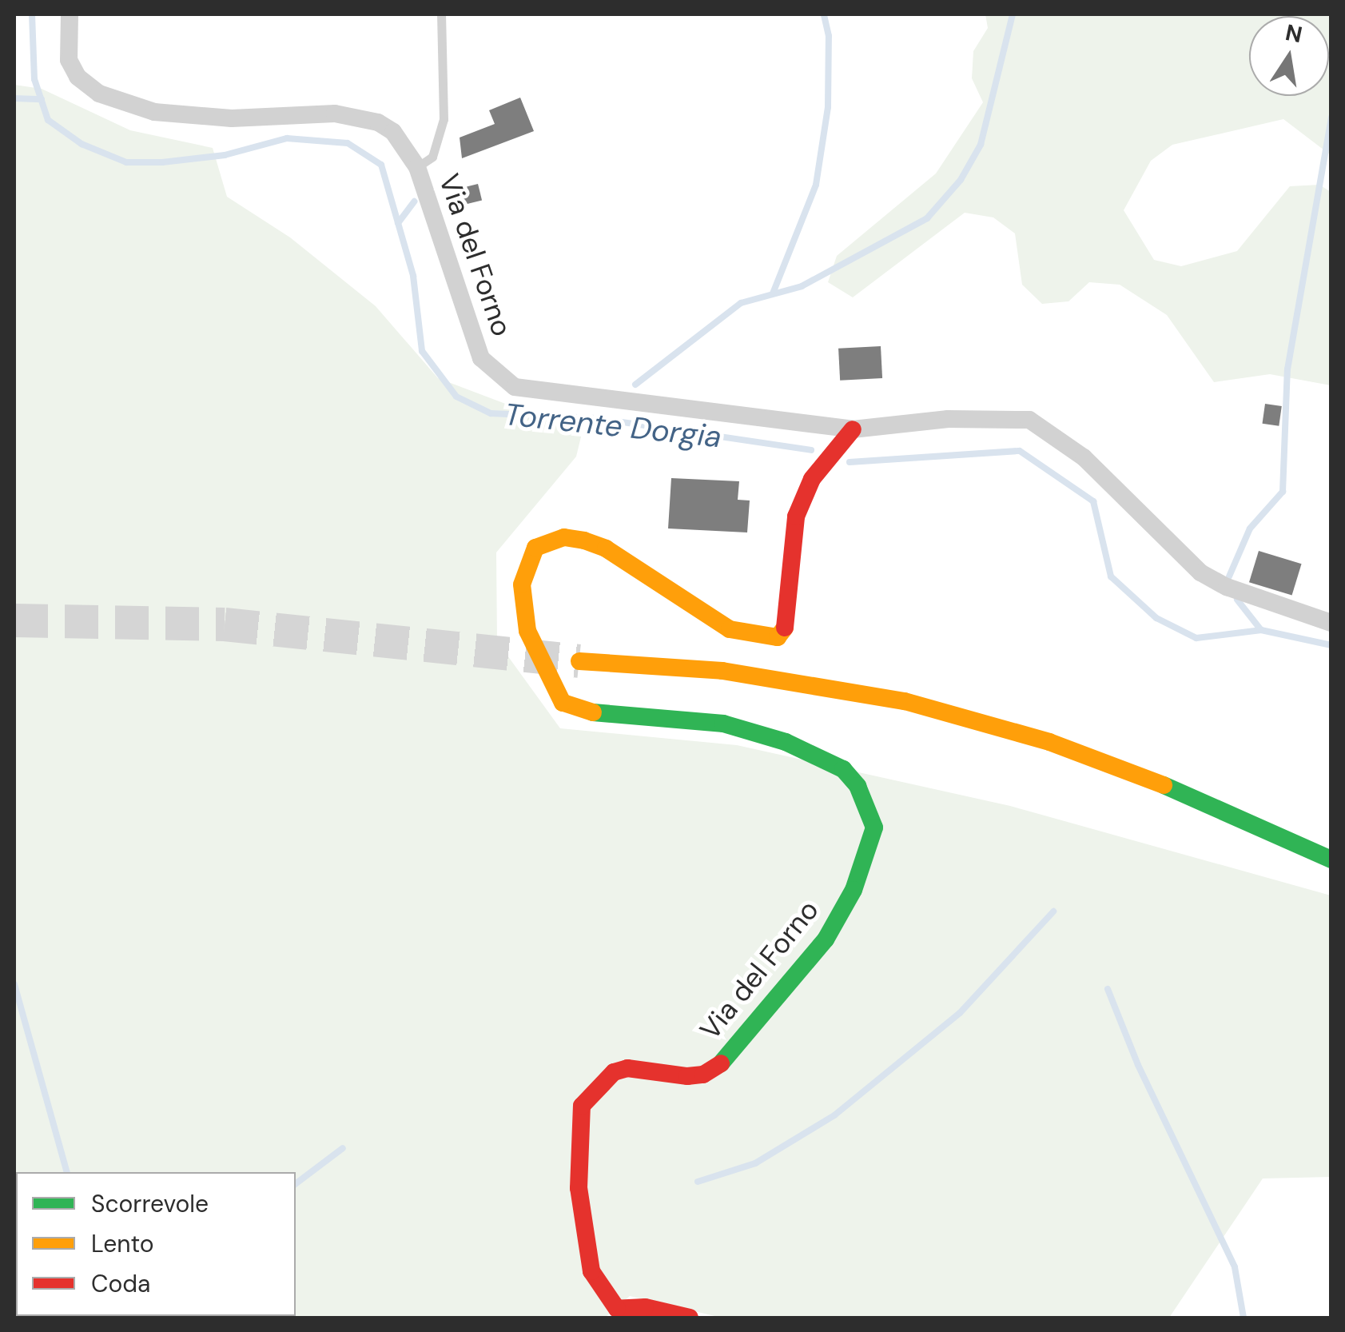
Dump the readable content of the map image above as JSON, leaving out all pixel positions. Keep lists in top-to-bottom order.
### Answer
{
  "streets": {
    "main road": ["Via del Forno"]
  },
  "water": ["Torrente Dorgia"],
  "legend": ["Scorrevole", "Lento", "Coda"],
  "north": "top"
}
